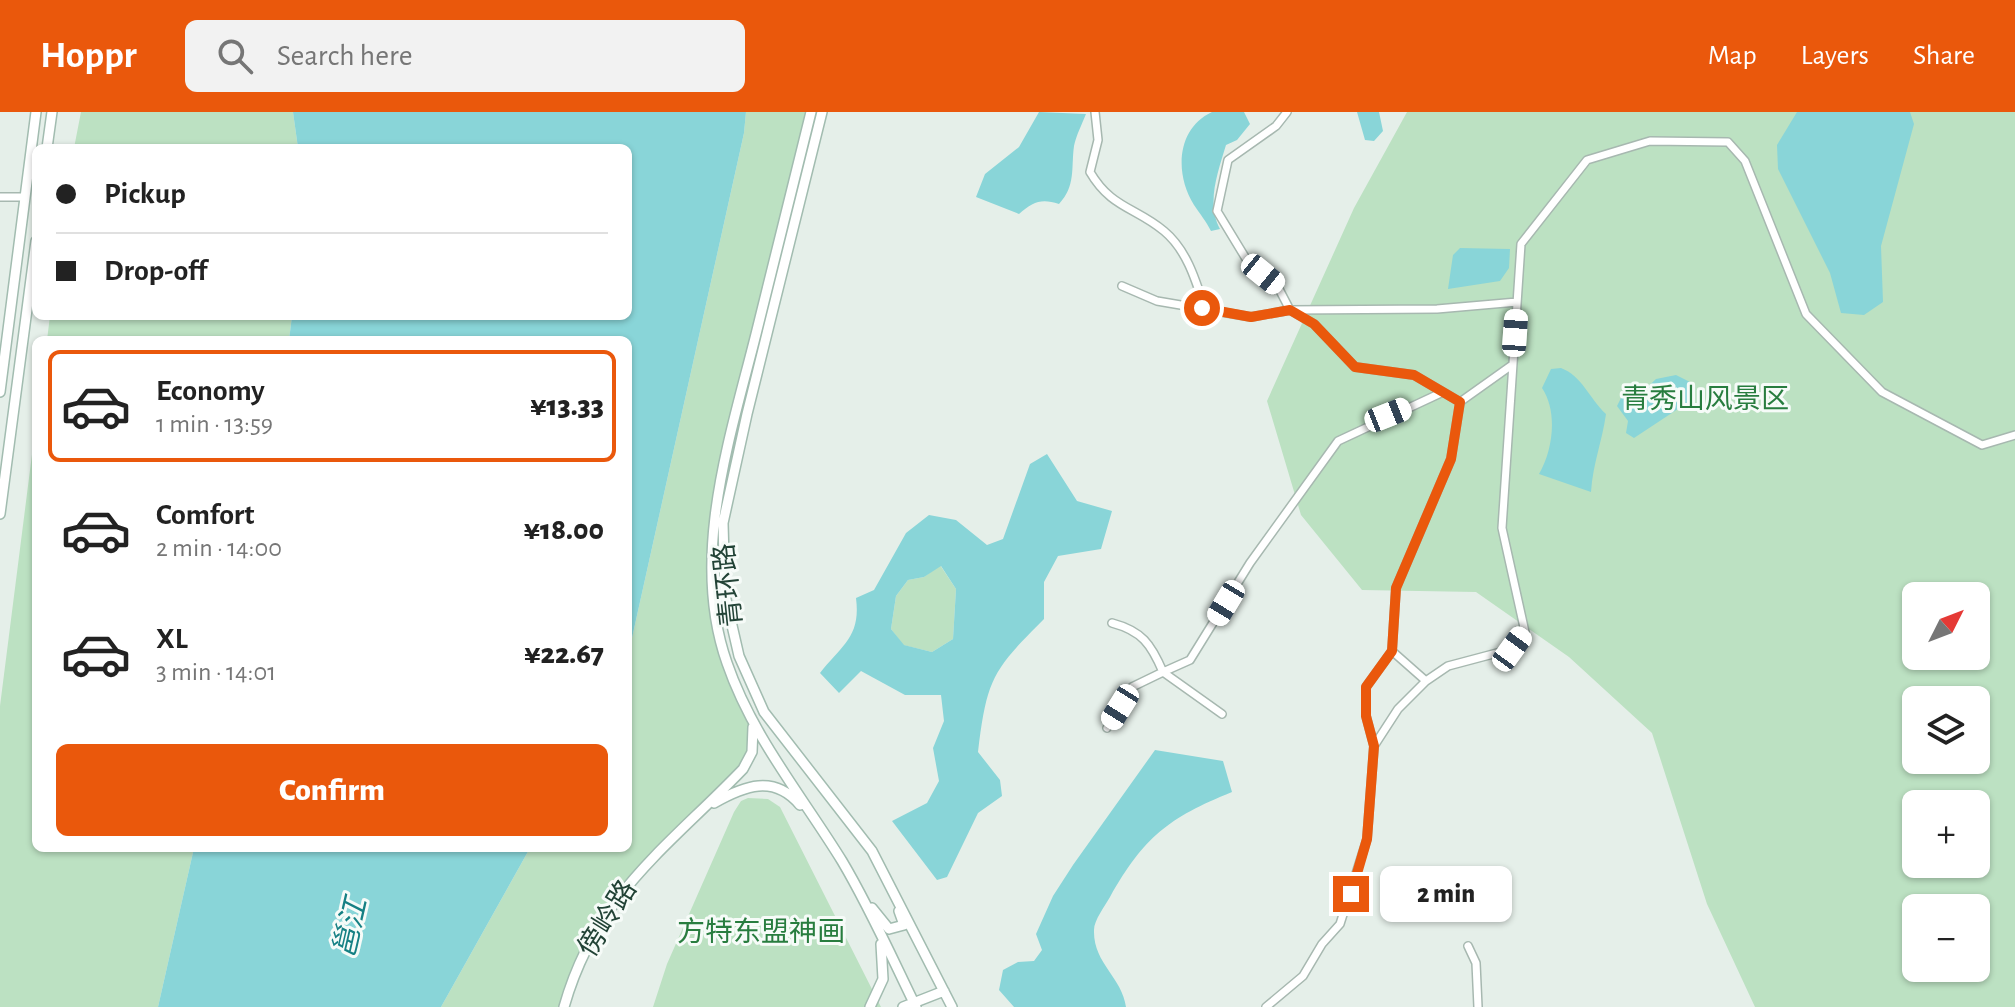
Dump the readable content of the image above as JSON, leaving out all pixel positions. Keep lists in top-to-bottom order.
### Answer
{
  "streets": {
    "main road": ["青环路", "傍岭路"]
  },
  "water": ["邕江"],
  "parks": ["青秀山风景区", "方特东盟神画"],
  "north": "top right",
  "page": {
    "header": "Hoppr",
    "search": "Search here",
    "nav": ["Map", "Layers", "Share"],
    "banner": ["Pickup", "Drop-off"],
    "list": [
      {
        "name": "Economy",
        "note": "1 min · 13:59",
        "value": "¥13.33"
      },
      {
        "name": "Comfort",
        "note": "2 min · 14:00",
        "value": "¥18.00"
      },
      {
        "name": "XL",
        "note": "3 min · 14:01",
        "value": "¥22.67"
      }
    ],
    "map_buttons": ["+", "−"],
    "buttons": "Confirm",
    "bubble": "2 min"
  }
}
